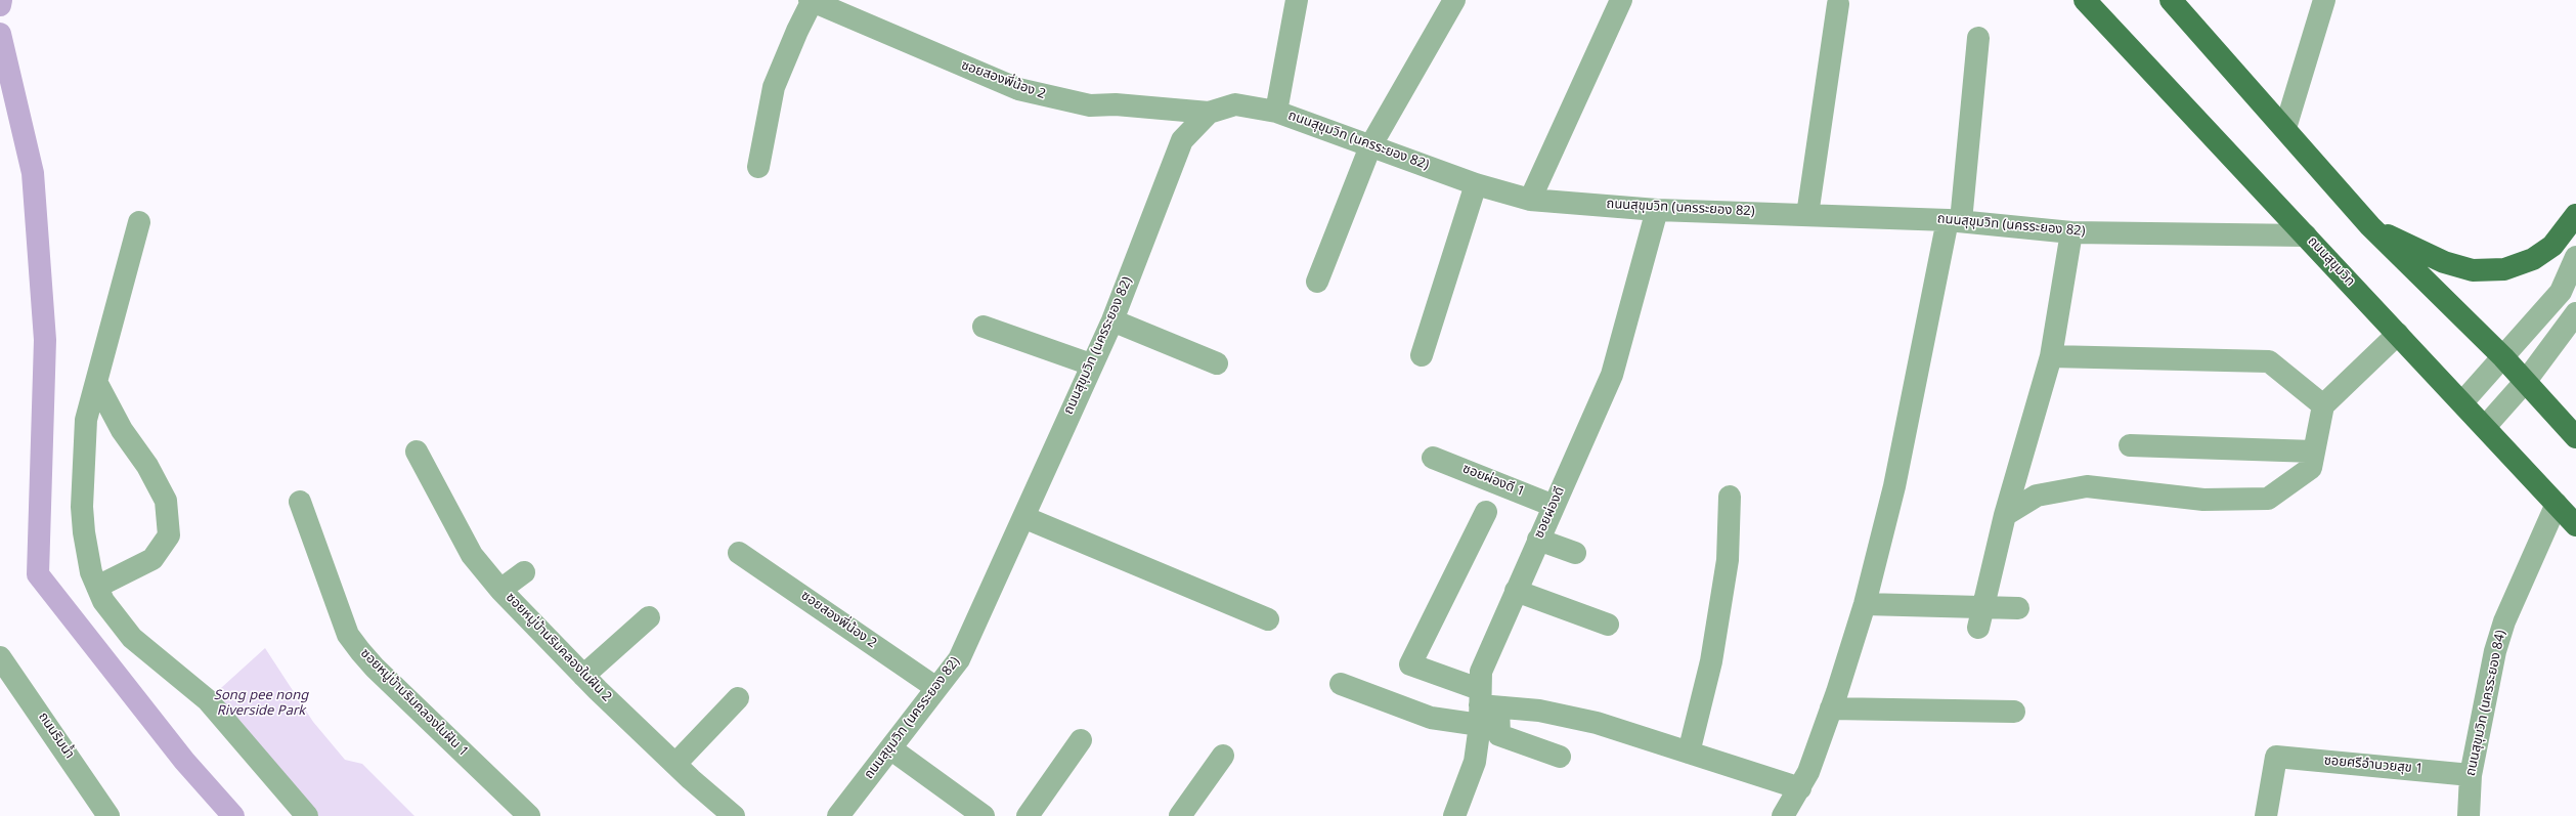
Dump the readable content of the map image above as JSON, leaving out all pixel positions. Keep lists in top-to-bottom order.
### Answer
{
  "streets": {
    "main road": ["ถนนสุขุมวิท"],
    "street": [
      "ซอยสองพี่น้อง 2",
      "ถนนสุขุมวิท (นครระยอง 82)",
      "ซอยผ่องดี 1",
      "ซอยผ่องดี",
      "ซอยหมู่บ้านริมคลองในฝัน 2",
      "ซอยหมู่บ้านริมคลองในฝัน 1",
      "ถนนสุขุมวิท (นครระยอง 84)",
      "ถนนริมน้ำ",
      "ซอยศรีอำนวยสุข 1"
    ]
  },
  "crossings": [
    ["ซอยสองพี่น้อง 2", "ถนนสุขุมวิท (นครระยอง 82)"],
    ["ถนนสุขุมวิท (นครระยอง 82)", "ถนนสุขุมวิท"],
    ["ถนนสุขุมวิท (นครระยอง 82)", "ซอยผ่องดี"],
    ["ถนนสุขุมวิท", "ถนนสุขุมวิท (นครระยอง 84)"],
    ["ซอยผ่องดี 1", "ซอยผ่องดี"],
    ["ถนนสุขุมวิท (นครระยอง 84)", "ซอยศรีอำนวยสุข 1"]
  ],
  "parks": ["Song pee nong Riverside Park"]
}
